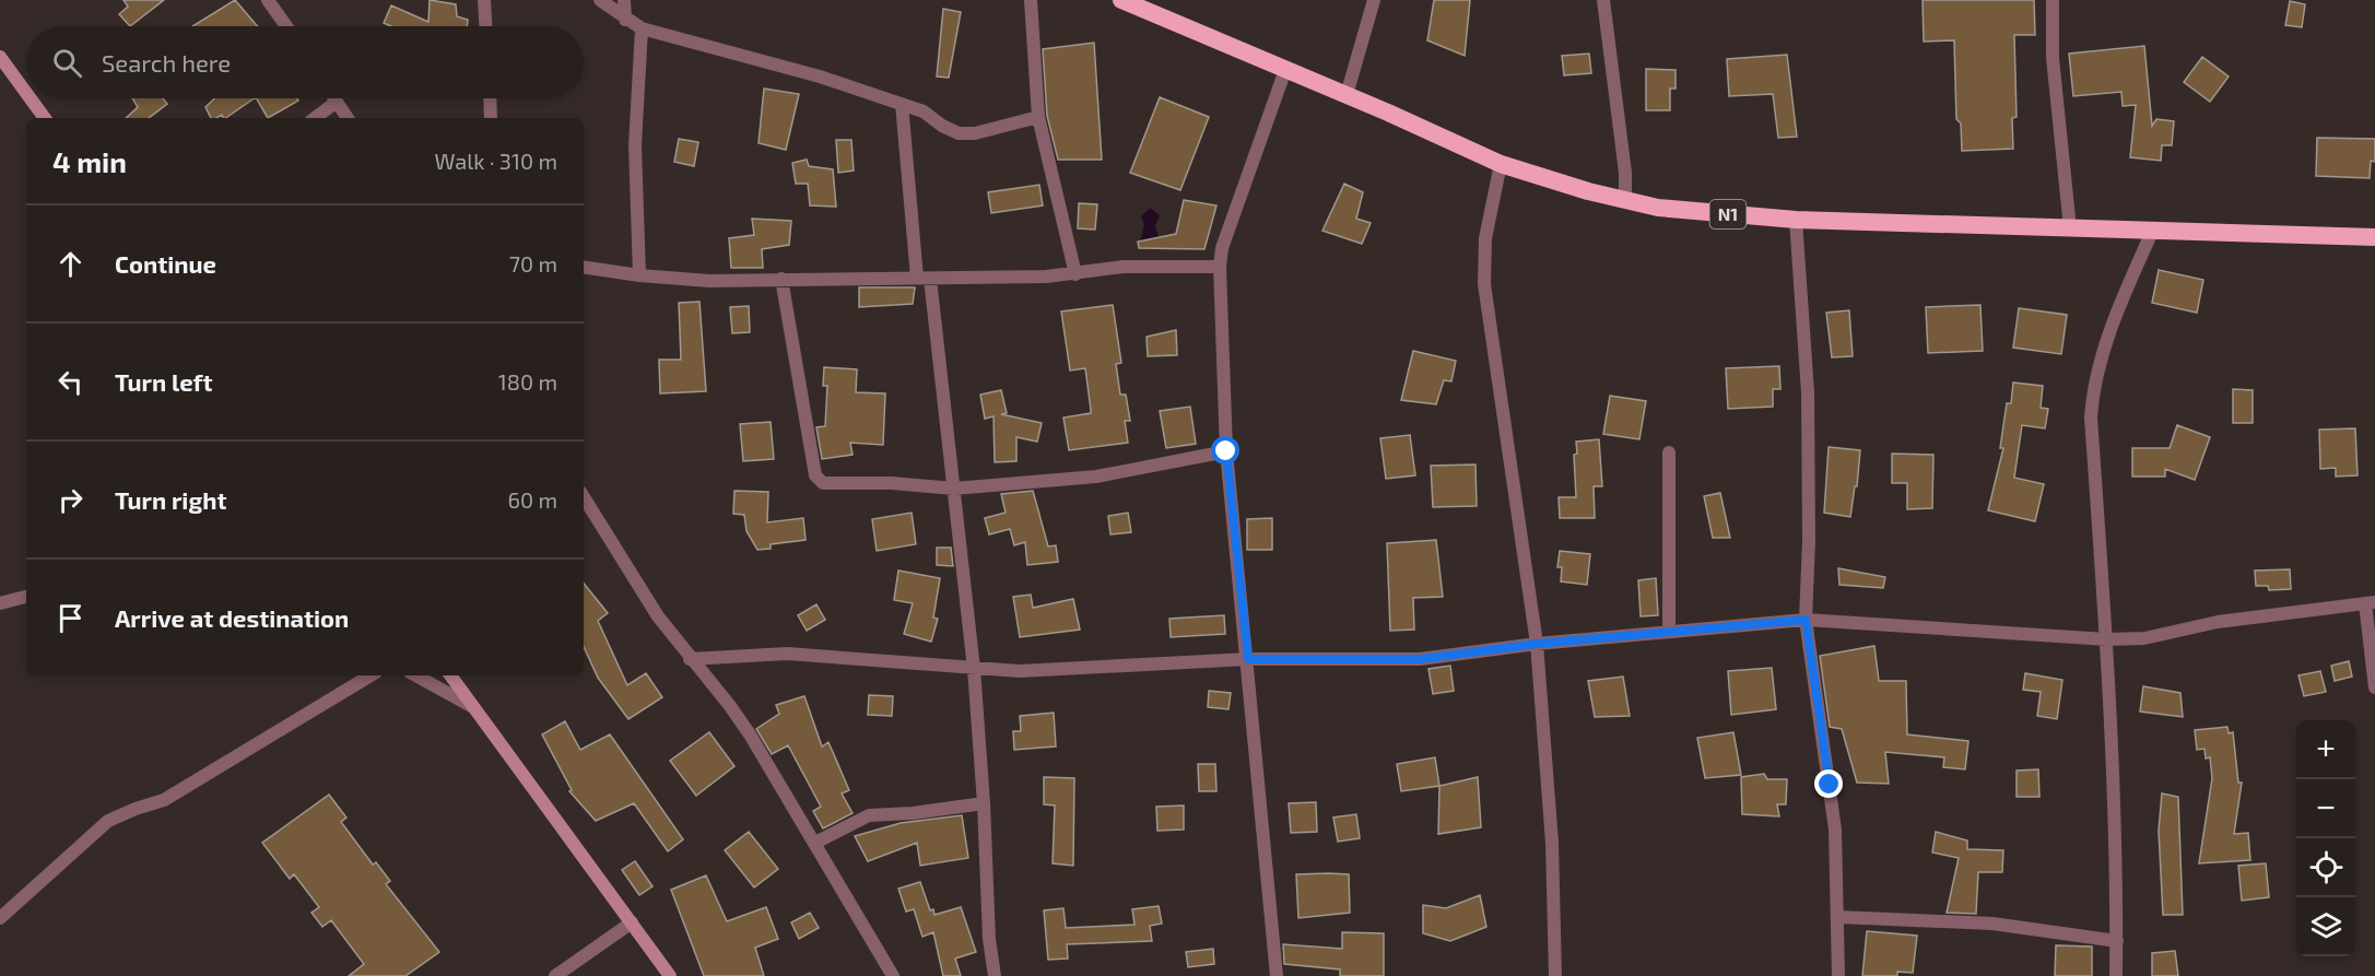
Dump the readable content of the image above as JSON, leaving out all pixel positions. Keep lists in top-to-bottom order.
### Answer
{
  "streets": {
    "highway": ["N1"]
  },
  "page": {
    "search": "Search here",
    "heading": ["4 min", "Walk · 310 m"],
    "list": [
      ["Continue", "70 m"],
      ["Turn left", "180 m"],
      ["Turn right", "60 m"],
      "Arrive at destination"
    ],
    "map_buttons": ["+", "−"]
  }
}
